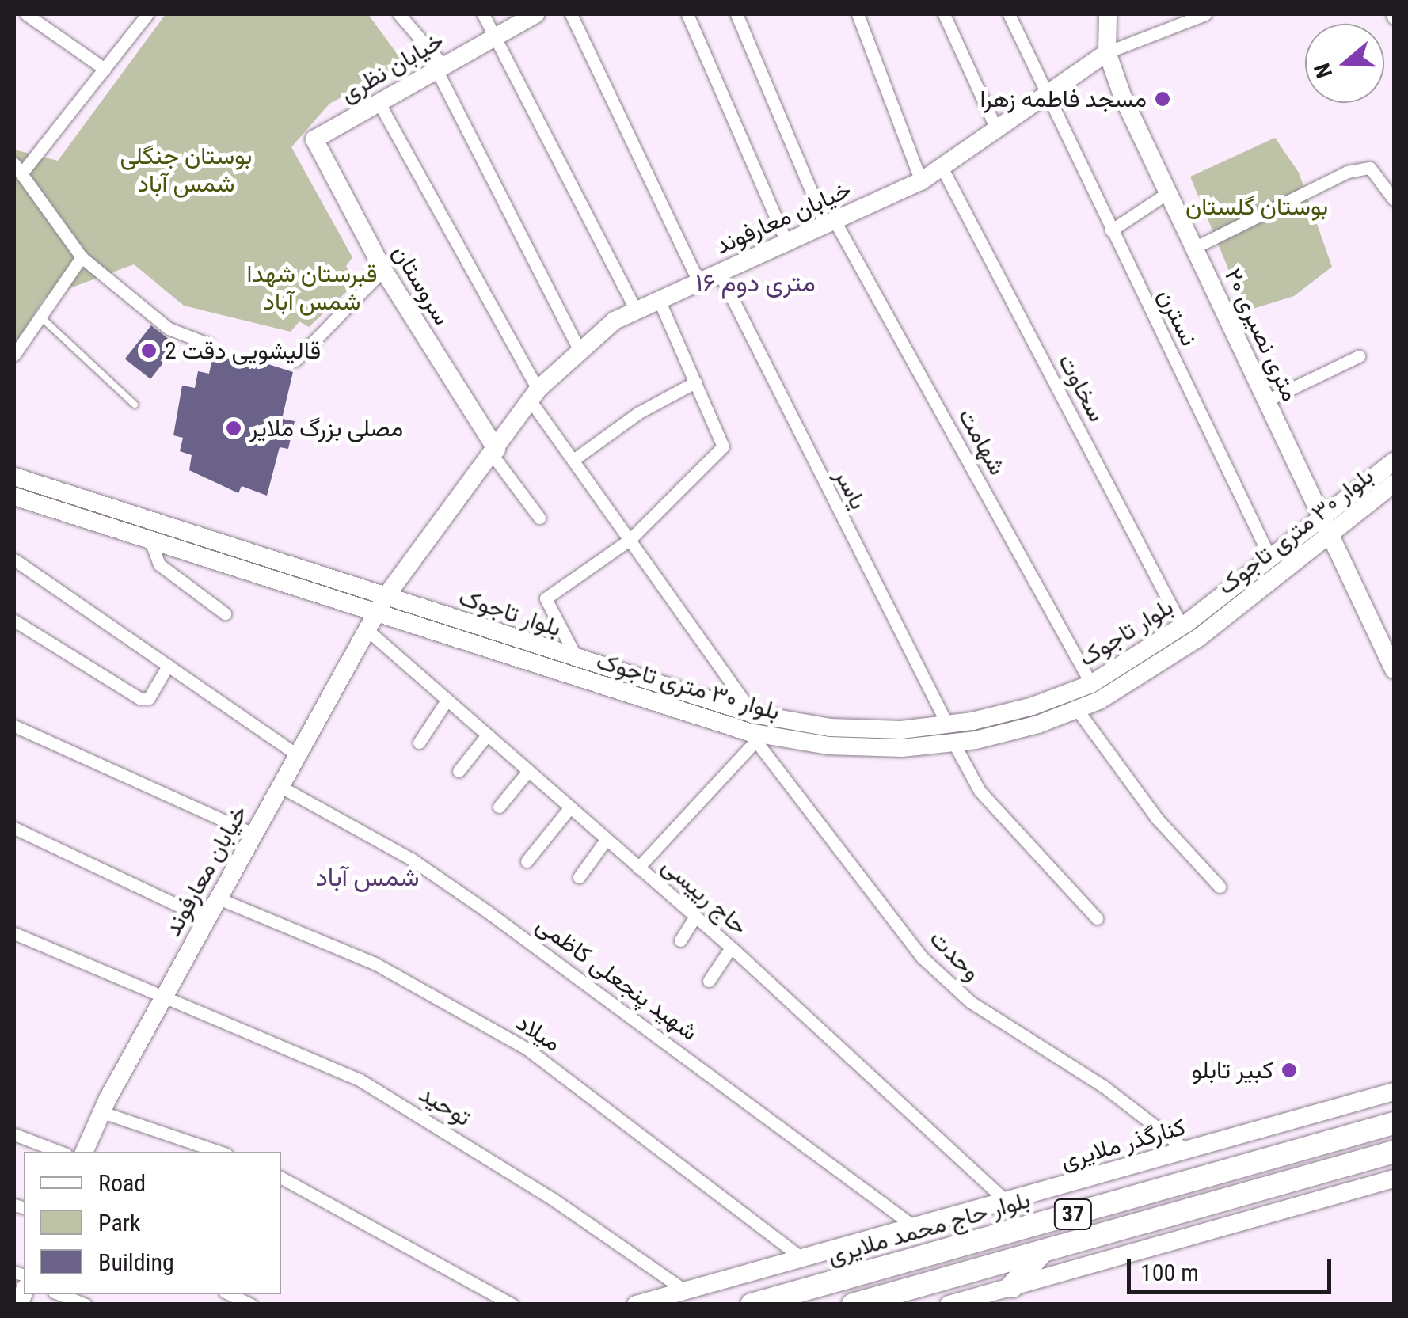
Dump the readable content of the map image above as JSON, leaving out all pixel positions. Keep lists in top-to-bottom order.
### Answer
{
  "streets": {
    "highway": ["37", "بلوار حاج محمد ملایری"],
    "main road": [
      "خیابان نظری",
      "خیابان معارفوند",
      "سروستان",
      "۲۰ متری نصیری",
      "بلوار ۳۰ متری تاجوک",
      "بلوار تاجوک",
      "کنارگذر ملایری"
    ],
    "street": [
      "نسترن",
      "سخاوت",
      "شهامت",
      "یاسر",
      "حاج رییسی",
      "وحدت",
      "شهید پنجعلی کاظمی",
      "میلاد",
      "توحید"
    ]
  },
  "crossings": [
    ["خیابان نظری", "سروستان"],
    ["خیابان نظری", "وحدت"],
    ["خیابان معارفوند", "سروستان"],
    ["خیابان معارفوند", "نسترن"],
    ["خیابان معارفوند", "۲۰ متری نصیری"],
    ["خیابان معارفوند", "سخاوت"],
    ["خیابان معارفوند", "شهامت"],
    ["خیابان معارفوند", "یاسر"],
    ["خیابان معارفوند", "بلوار ۳۰ متری تاجوک"],
    ["خیابان معارفوند", "بلوار تاجوک"],
    ["خیابان معارفوند", "حاج رییسی"],
    ["خیابان معارفوند", "وحدت"],
    ["خیابان معارفوند", "شهید پنجعلی کاظمی"],
    ["خیابان معارفوند", "میلاد"],
    ["خیابان معارفوند", "توحید"],
    ["نسترن", "بلوار تاجوک"],
    ["۲۰ متری نصیری", "بلوار ۳۰ متری تاجوک"],
    ["۲۰ متری نصیری", "بلوار تاجوک"],
    ["سخاوت", "بلوار تاجوک"],
    ["شهامت", "بلوار تاجوک"],
    ["یاسر", "بلوار تاجوک"],
    ["بلوار ۳۰ متری تاجوک", "بلوار تاجوک"],
    ["بلوار ۳۰ متری تاجوک", "وحدت"],
    ["بلوار تاجوک", "وحدت"],
    ["حاج رییسی", "کنارگذر ملایری"],
    ["وحدت", "کنارگذر ملایری"],
    ["شهید پنجعلی کاظمی", "کنارگذر ملایری"],
    ["میلاد", "کنارگذر ملایری"],
    ["توحید", "کنارگذر ملایری"]
  ],
  "districts": ["۱۶ متری دوم", "شمس آباد"],
  "parks": ["بوستان جنگلی شمس آباد", "بوستان گلستان", "قبرستان شهدا شمس آباد"],
  "places": [
    "مسجد فاطمه زهرا",
    "قالیشویی دقت 2",
    "مصلی بزرگ ملایر",
    "کبیر تابلو"
  ],
  "legend": ["Road", "Park", "Building"],
  "scale_bar": "100 m",
  "north": "left"
}
